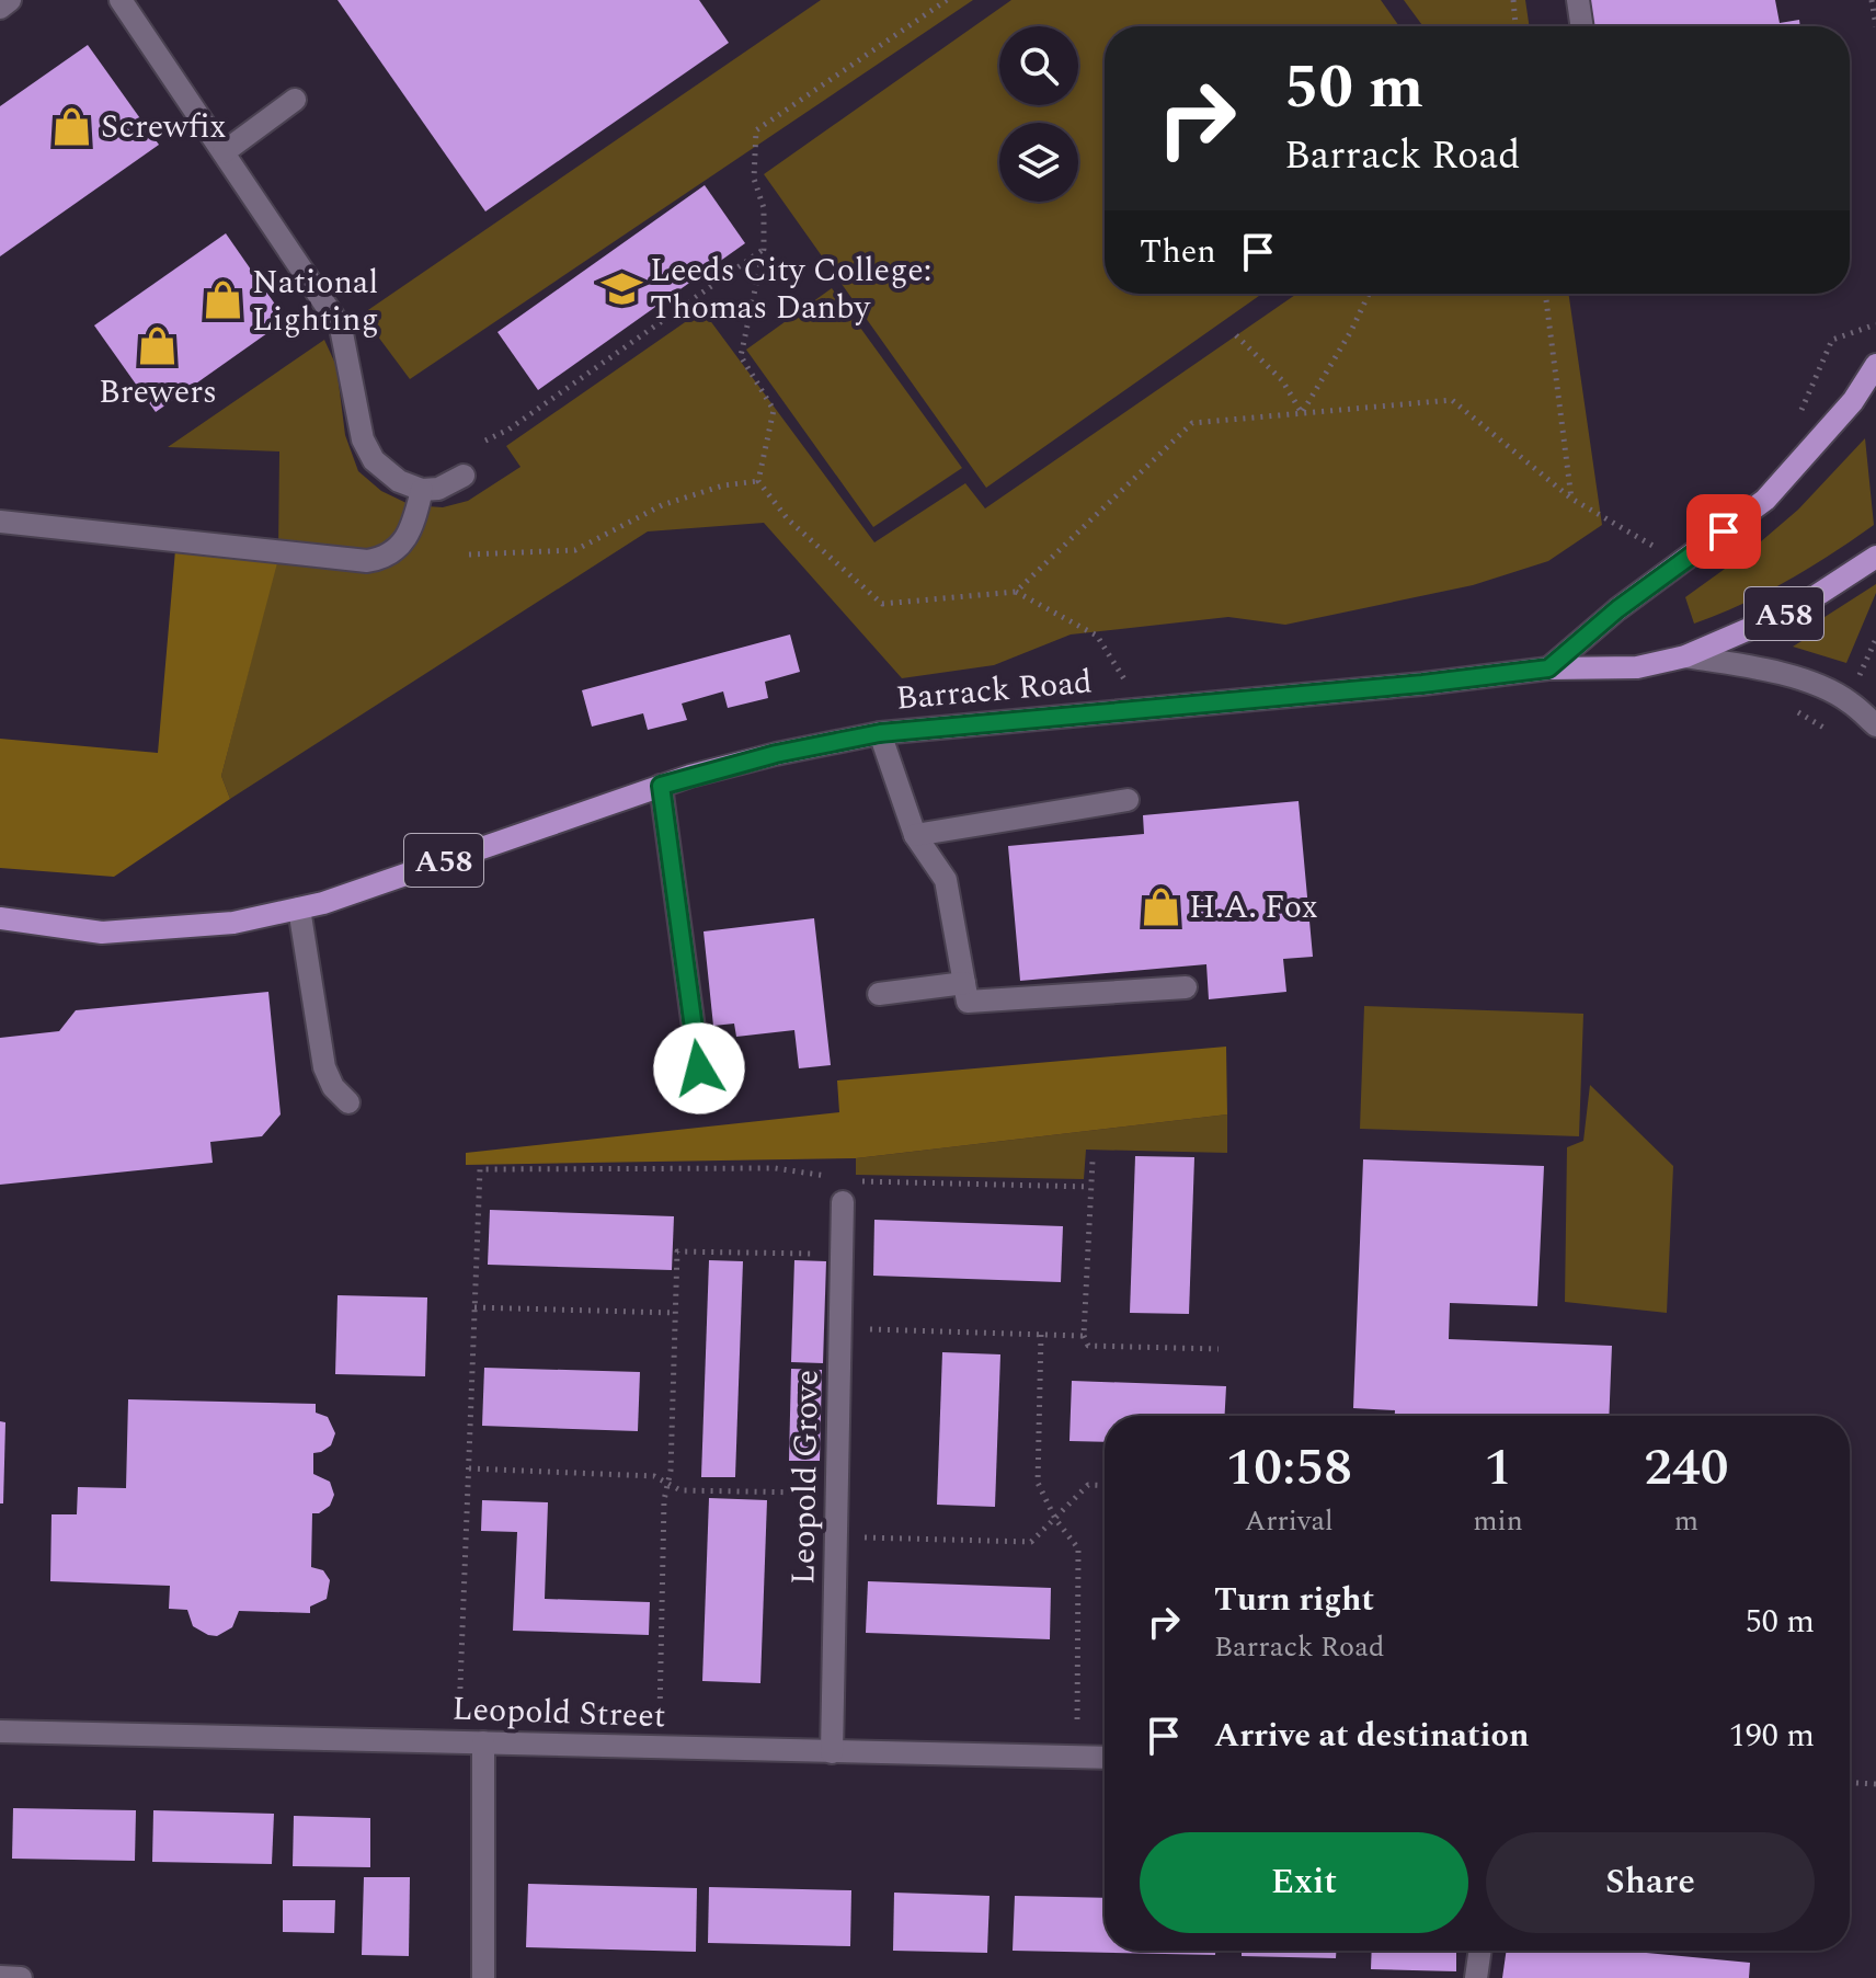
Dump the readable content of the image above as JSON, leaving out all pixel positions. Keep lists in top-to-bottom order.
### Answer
{
  "streets": {
    "main road": ["A58", "Barrack Road"],
    "street": ["Leopold Grove", "Leopold Street"]
  },
  "crossings": [
    ["Leopold Grove", "Leopold Street"]
  ],
  "places": {
    "shop": [
      "Screwfix",
      "National Lighting",
      "Brewers",
      "H.A. Fox"
    ],
    "school or university": ["Leeds City College: Thomas Danby"]
  },
  "page": {
    "turn": ["50 m", "Barrack Road"],
    "then": "Then",
    "eta": [
      "10:58",
      "Arrival",
      "1",
      "min",
      "240",
      "m"
    ],
    "list": [
      {
        "name": "Turn right",
        "note": "Barrack Road",
        "value": "50 m"
      },
      {
        "name": "Arrive at destination",
        "value": "190 m"
      }
    ],
    "buttons": ["Exit", "Share"]
  }
}
